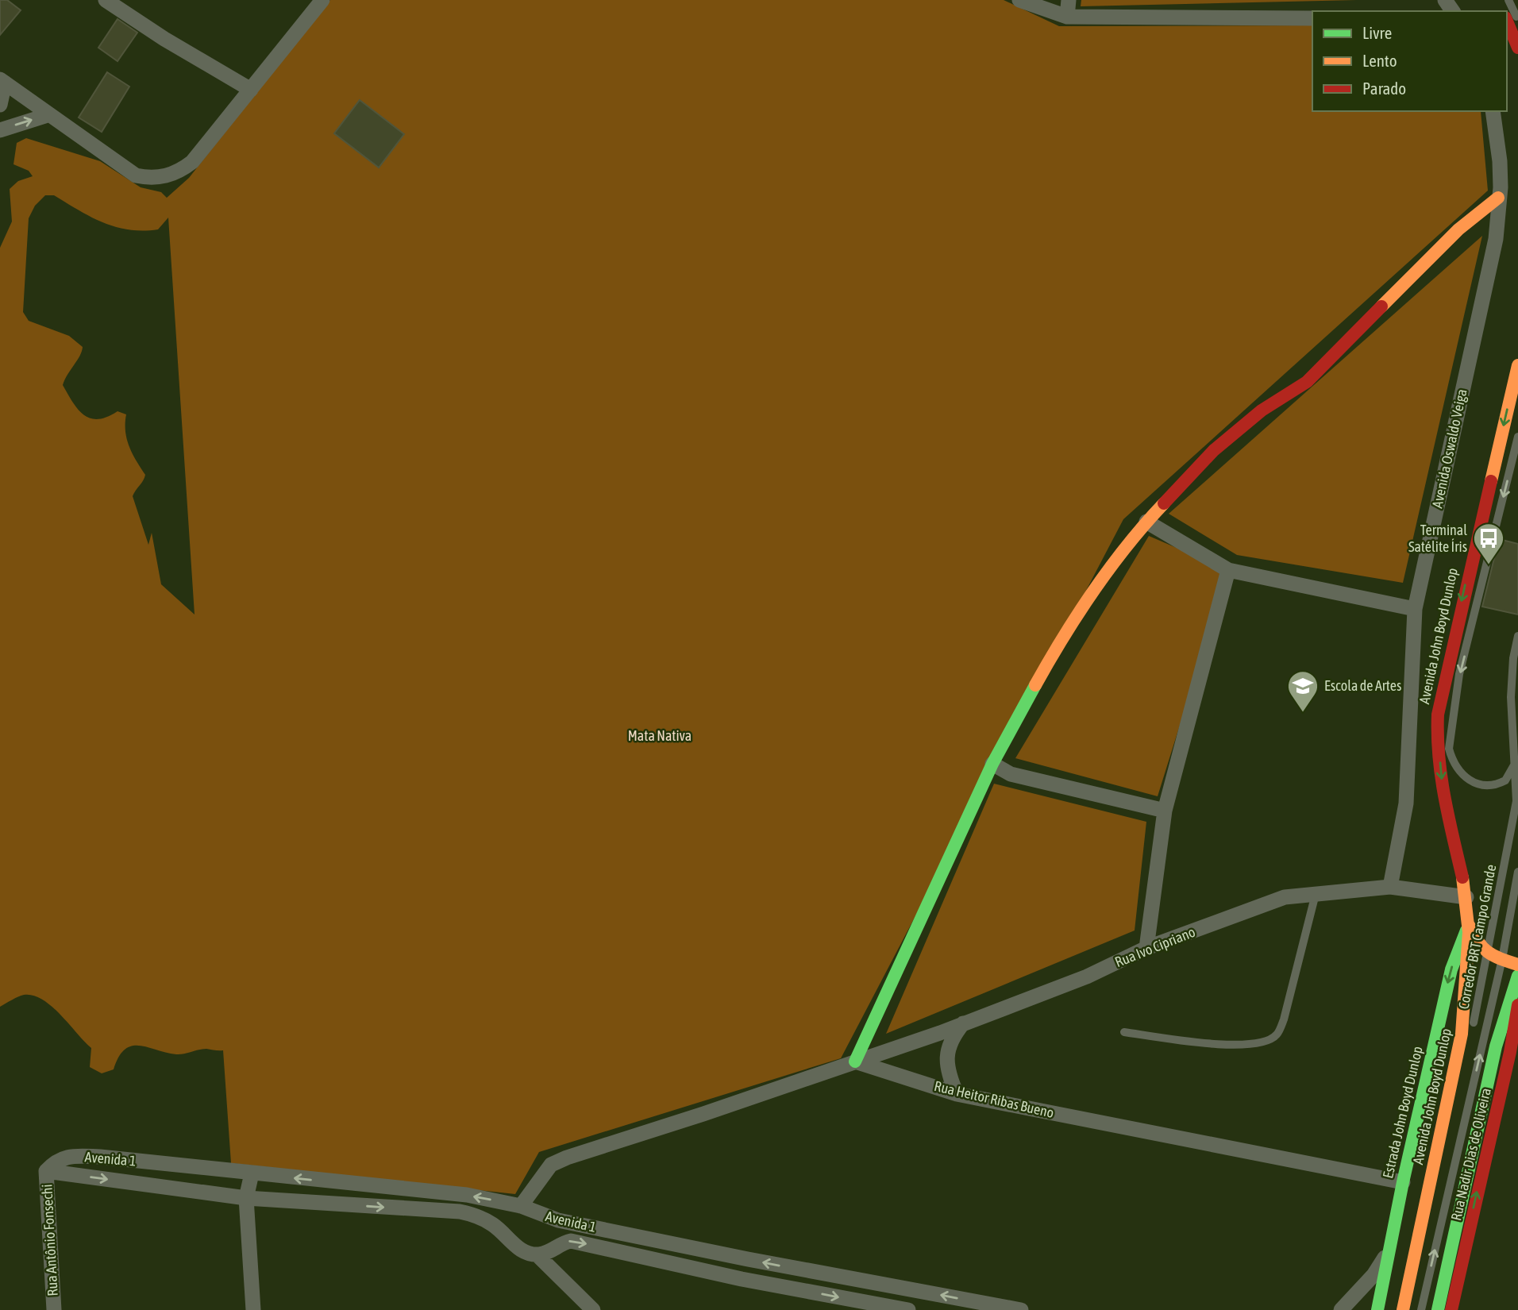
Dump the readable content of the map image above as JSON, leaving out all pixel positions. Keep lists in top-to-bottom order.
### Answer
{
  "streets": {
    "street": [
      "Avenida Oswaldo Veiga",
      "Avenida John Boyd Dunlop",
      "Rua Ivo Cipriano",
      "Rua Heitor Ribas Bueno",
      "Estrada John Boyd Dunlop",
      "Rua Nadir Dias de Oliveira",
      "Avenida 1",
      "Rua Antônio Fonsechi"
    ],
    "lane": ["Corredor BRT Campo Grande"]
  },
  "crossings": [
    ["Avenida Oswaldo Veiga", "Rua Ivo Cipriano"],
    ["Avenida John Boyd Dunlop", "Rua Ivo Cipriano"],
    ["Avenida John Boyd Dunlop", "Estrada John Boyd Dunlop"],
    ["Rua Ivo Cipriano", "Rua Heitor Ribas Bueno"],
    ["Rua Heitor Ribas Bueno", "Estrada John Boyd Dunlop"],
    ["Avenida 1", "Rua Antônio Fonsechi"]
  ],
  "one_way": ["Avenida John Boyd Dunlop"],
  "parks": ["Mata Nativa"],
  "places": {
    "bus stop": ["Terminal Satélite Íris"],
    "school or university": ["Escola de Artes"]
  },
  "legend": ["Livre", "Lento", "Parado"]
}
